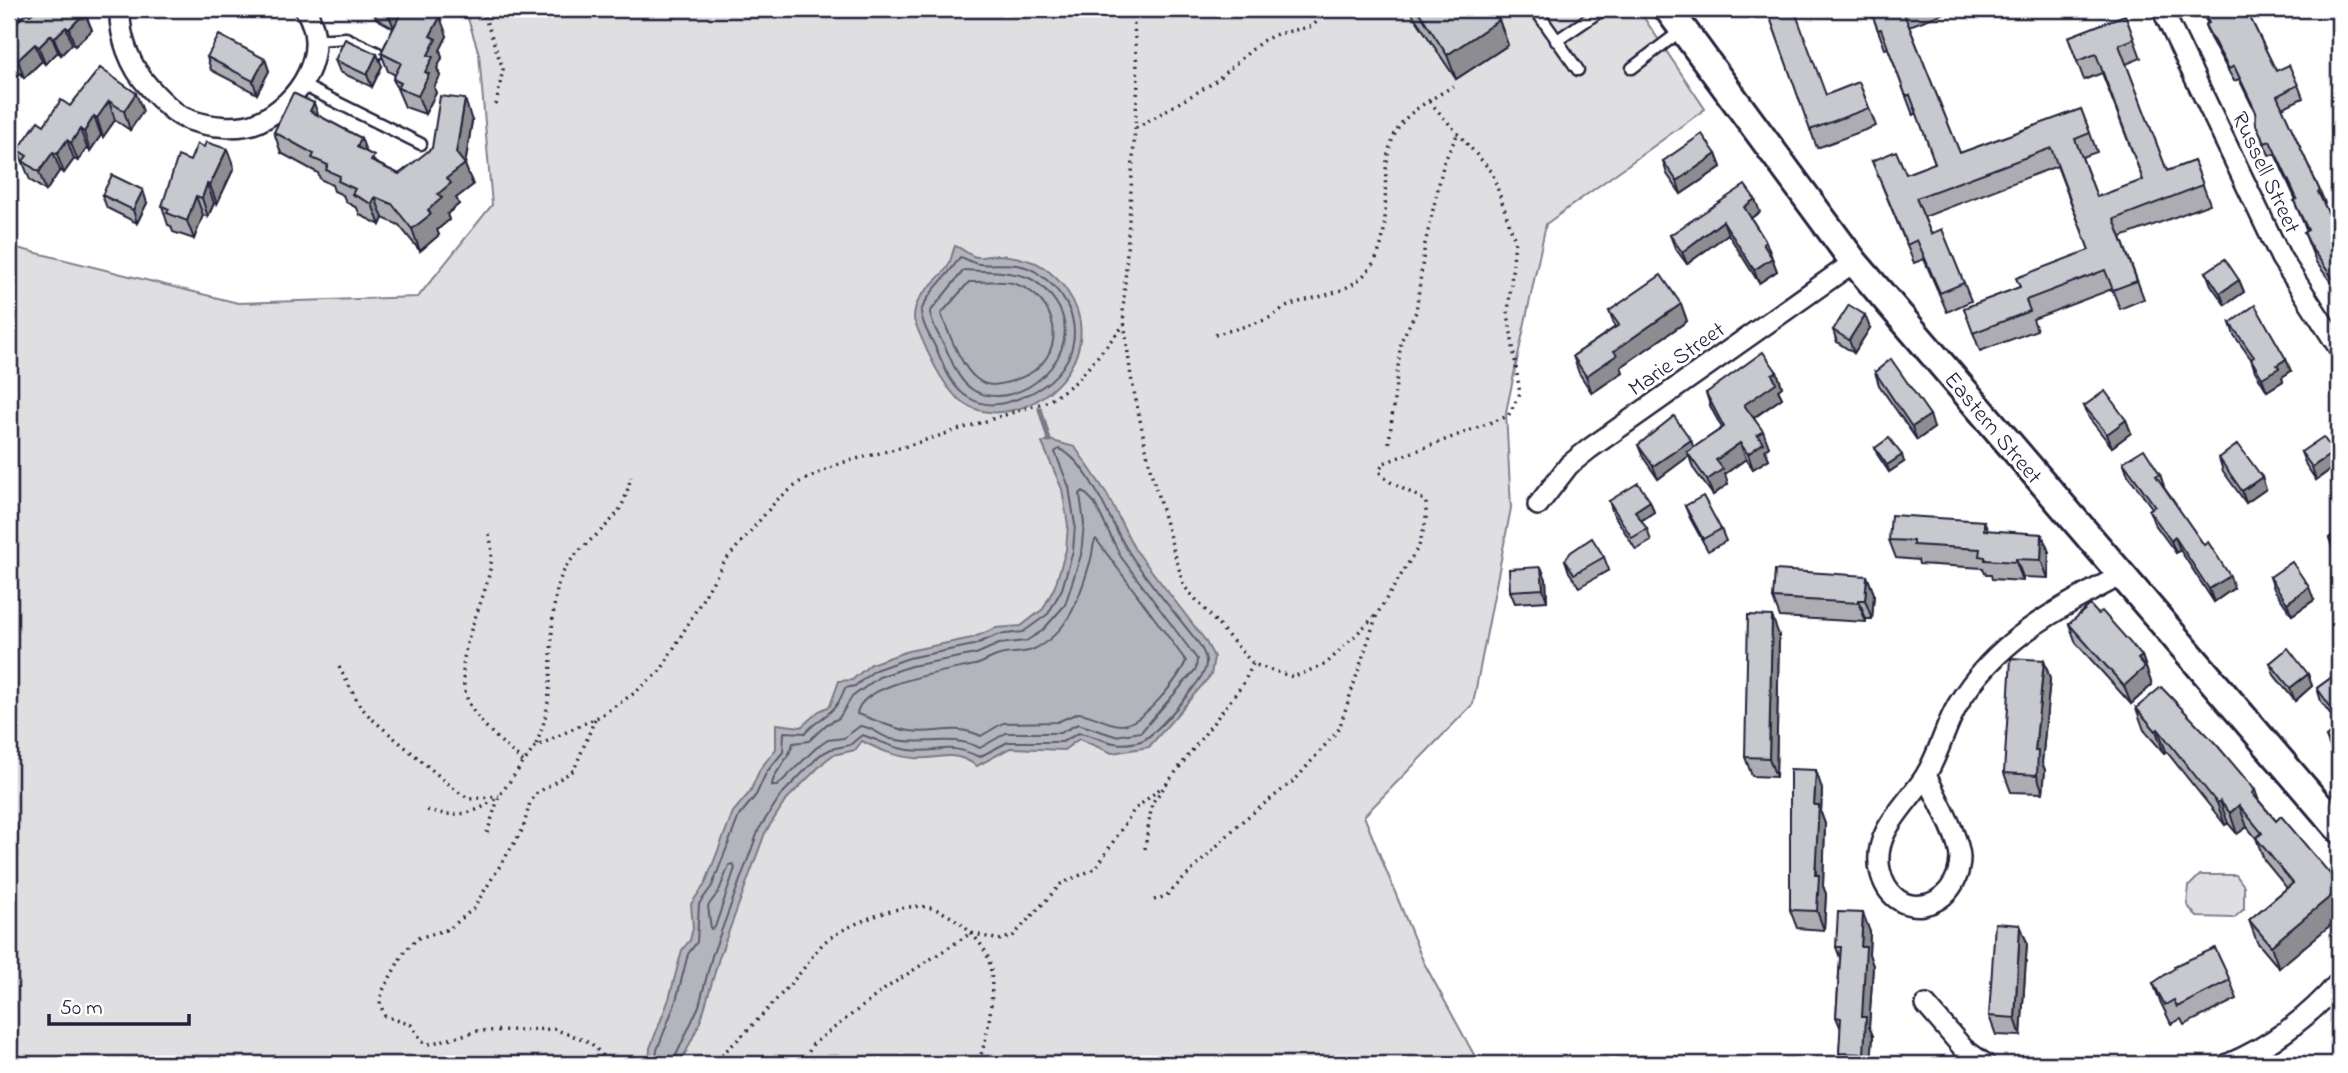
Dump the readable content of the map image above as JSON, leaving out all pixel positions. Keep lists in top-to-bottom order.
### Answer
{
  "streets": {
    "street": ["Russell Street", "Marie Street", "Eastern Street"]
  },
  "crossings": [
    ["Marie Street", "Eastern Street"]
  ],
  "scale_bar": "50 m"
}
